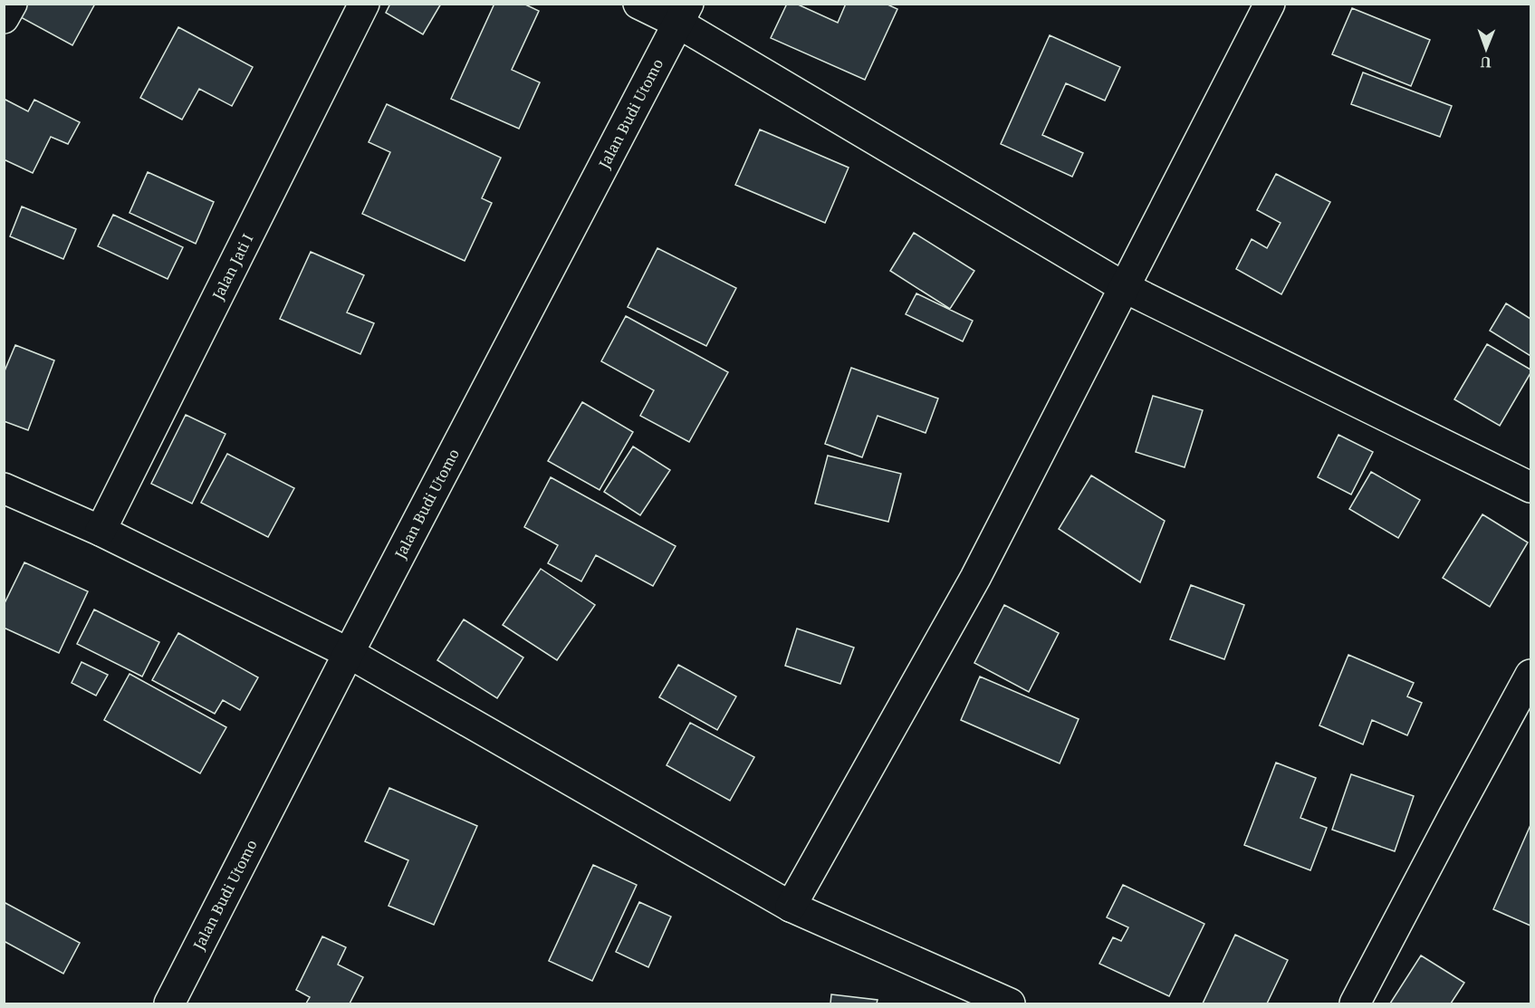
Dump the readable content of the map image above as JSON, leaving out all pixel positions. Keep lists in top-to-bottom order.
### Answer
{
  "streets": {
    "street": ["Jalan Budi Utomo", "Jalan Jati I"]
  },
  "north": "bottom"
}
